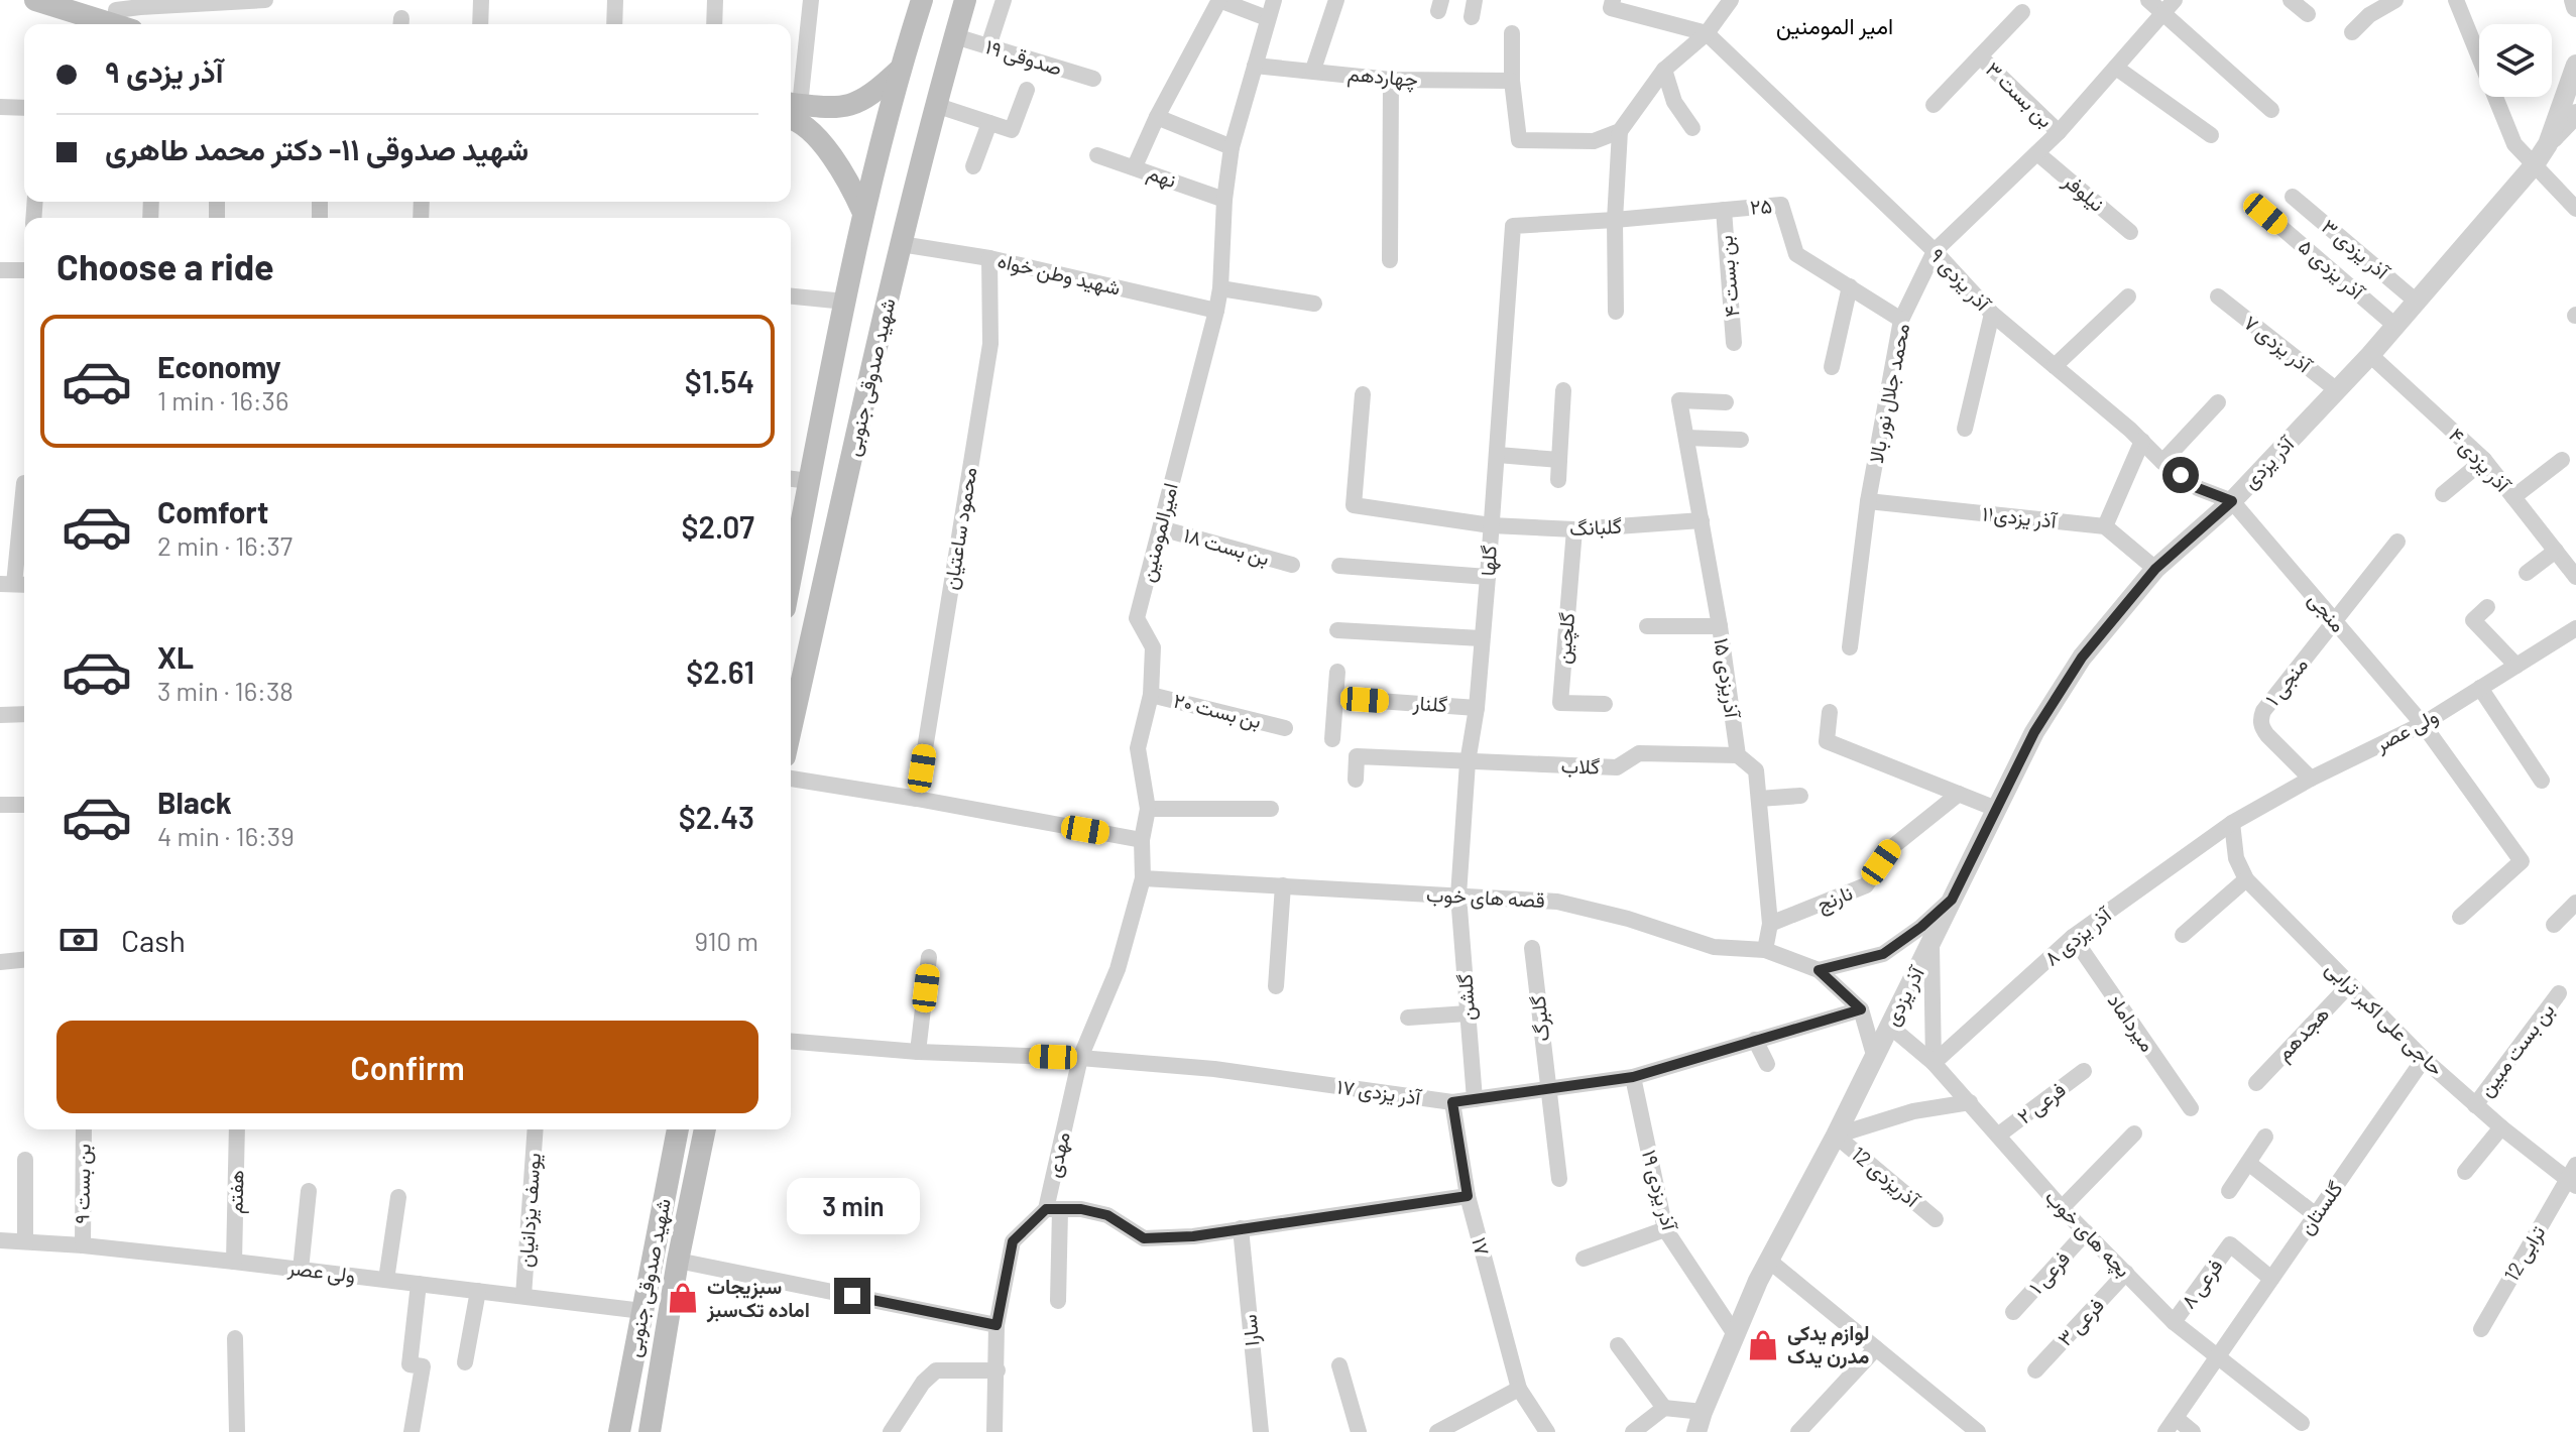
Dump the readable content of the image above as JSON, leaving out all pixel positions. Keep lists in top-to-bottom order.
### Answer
{
  "streets": {
    "main road": ["شهید صدوقی جنوبی"],
    "street": [
      "صدوقی ۱۹",
      "چهاردهم",
      "بن بست ۳",
      "نهم",
      "نیلوفر",
      "۲۵",
      "آذر یزدی ۳",
      "آذر یزدی ۵",
      "شهید وطن خواه",
      "بن بست ۴",
      "آذر یزدی ۹",
      "آذر یزدی ۷",
      "محمد جلال نور بالا",
      "۴ آذر یزدی",
      "آذر یزدی",
      "آذر یزدی۱۱",
      "گلبانگ",
      "محمود ساعتیان",
      "امیرالمومنین",
      "بن بست ۱۸",
      "گلها",
      "منجی",
      "گلچین",
      "۱۵ آذریزدی",
      "منجی ۱",
      "گلنار",
      "بن بست ۲۰",
      "ولی عصر",
      "گلاب",
      "قصه های خوب",
      "نارنج",
      "۸ آذر یزدی",
      "گلشن",
      "گلبرگ",
      "حاجی علی اکبر ترابی",
      "میرداماد",
      "هجدهم",
      "بن بست مبین",
      "آذر یزدی ۱۷",
      "فرعی ۲",
      "مهدی",
      "آذریزدی 12",
      "بن بست ۹",
      "آذر یزدی ۱۹",
      "هفتم",
      "گلستان",
      "یوسف یزدانیان",
      "بچه های خوب",
      "۱۷",
      "ترابی 12",
      "فرعی ۱",
      "فرعی ۸",
      "فرعی ۳",
      "سارا"
    ]
  },
  "crossings": [
    ["صدوقی ۱۹", "شهید صدوقی جنوبی"],
    ["چهاردهم", "امیرالمومنین"],
    ["بن بست ۳", "محمد جلال نور بالا"],
    ["نهم", "امیرالمومنین"],
    ["نیلوفر", "محمد جلال نور بالا"],
    ["۲۵", "بن بست ۴"],
    ["۲۵", "محمد جلال نور بالا"],
    ["۲۵", "گلها"],
    ["آذر یزدی ۳", "آذر یزدی"],
    ["آذر یزدی ۵", "آذر یزدی"],
    ["شهید وطن خواه", "شهید صدوقی جنوبی"],
    ["شهید وطن خواه", "محمود ساعتیان"],
    ["شهید وطن خواه", "امیرالمومنین"],
    ["آذر یزدی ۹", "محمد جلال نور بالا"],
    ["آذر یزدی ۹", "آذر یزدی"],
    ["آذر یزدی ۹", "منجی"],
    ["آذر یزدی ۷", "آذر یزدی"],
    ["شهید صدوقی جنوبی", "ولی عصر"],
    ["محمد جلال نور بالا", "آذر یزدی۱۱"],
    ["۴ آذر یزدی", "آذر یزدی"],
    ["آذر یزدی", "منجی"],
    ["آذر یزدی", "آذریزدی 12"],
    ["آذر یزدی", "آذر یزدی ۱۹"],
    ["آذر یزدی", "بچه های خوب"],
    ["گلبانگ", "گلها"],
    ["گلبانگ", "گلچین"],
    ["گلبانگ", "۱۵ آذریزدی"],
    ["امیرالمومنین", "بن بست ۱۸"],
    ["امیرالمومنین", "بن بست ۲۰"],
    ["امیرالمومنین", "قصه های خوب"],
    ["امیرالمومنین", "آذر یزدی ۱۷"],
    ["امیرالمومنین", "مهدی"],
    ["گلها", "گلنار"],
    ["گلها", "گلاب"],
    ["گلها", "قصه های خوب"],
    ["گلها", "گلشن"],
    ["منجی", "منجی ۱"],
    ["منجی", "ولی عصر"],
    ["۱۵ آذریزدی", "گلاب"],
    ["۱۵ آذریزدی", "قصه های خوب"],
    ["۱۵ آذریزدی", "نارنج"],
    ["منجی ۱", "ولی عصر"],
    ["ولی عصر", "۸ آذر یزدی"],
    ["ولی عصر", "حاجی علی اکبر ترابی"],
    ["ولی عصر", "بن بست ۹"],
    ["ولی عصر", "هفتم"],
    ["ولی عصر", "یوسف یزدانیان"],
    ["قصه های خوب", "گلشن"],
    ["قصه های خوب", "آذر یزدی ۱۷"],
    ["۸ آذر یزدی", "حاجی علی اکبر ترابی"],
    ["۸ آذر یزدی", "میرداماد"],
    ["۸ آذر یزدی", "بچه های خوب"],
    ["گلشن", "آذر یزدی ۱۷"],
    ["گلبرگ", "آذر یزدی ۱۷"],
    ["حاجی علی اکبر ترابی", "هجدهم"],
    ["حاجی علی اکبر ترابی", "بن بست مبین"],
    ["حاجی علی اکبر ترابی", "گلستان"],
    ["حاجی علی اکبر ترابی", "ترابی 12"],
    ["آذر یزدی ۱۷", "مهدی"],
    ["آذر یزدی ۱۷", "آذر یزدی ۱۹"],
    ["آذر یزدی ۱۷", "۱۷"],
    ["فرعی ۲", "بچه های خوب"],
    ["گلستان", "بچه های خوب"],
    ["گلستان", "فرعی ۸"],
    ["بچه های خوب", "فرعی ۱"],
    ["بچه های خوب", "فرعی ۸"],
    ["بچه های خوب", "فرعی ۳"]
  ],
  "districts": ["امیر المومنین"],
  "places": {
    "shop": ["سبزیجات اماده تک‌سبز", "لوازم یدکی مدرن یدک"]
  },
  "page": {
    "banner": ["آذر یزدی ۹", "شهید صدوقی ۱۱- دکتر محمد طاهری"],
    "heading": "Choose a ride",
    "list": [
      {
        "name": "Economy",
        "note": "1 min · 16:36",
        "value": "$1.54"
      },
      {
        "name": "Comfort",
        "note": "2 min · 16:37",
        "value": "$2.07"
      },
      {
        "name": "XL",
        "note": "3 min · 16:38",
        "value": "$2.61"
      },
      {
        "name": "Black",
        "note": "4 min · 16:39",
        "value": "$2.43"
      }
    ],
    "pay": ["Cash", "910 m"],
    "buttons": "Confirm",
    "bubble": "3 min"
  }
}
